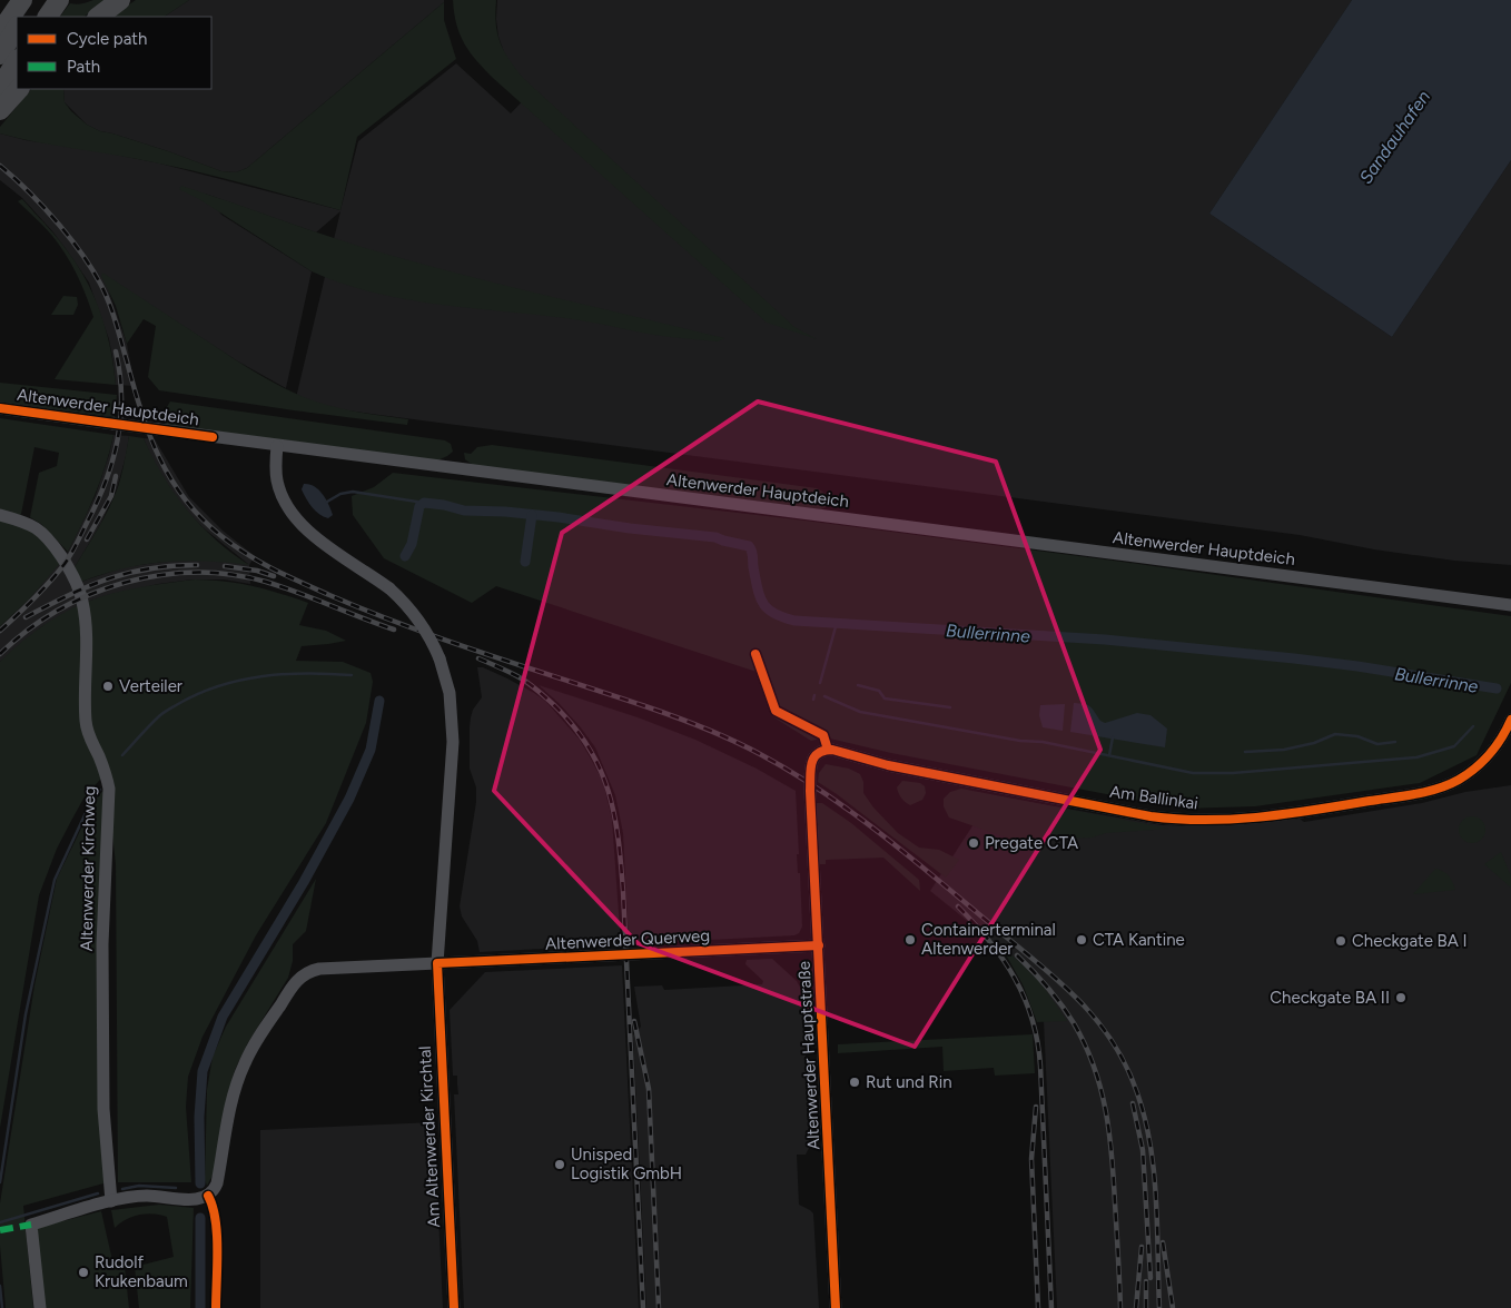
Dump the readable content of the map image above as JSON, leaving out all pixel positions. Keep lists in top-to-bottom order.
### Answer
{
  "streets": {
    "street": [
      "Altenwerder Hauptdeich",
      "Am Ballinkai",
      "Altenwerder Kirchweg",
      "Altenwerder Querweg",
      "Altenwerder Hauptstraße",
      "Am Altenwerder Kirchtal"
    ]
  },
  "crossings": [
    ["Altenwerder Hauptdeich", "Am Altenwerder Kirchtal"],
    ["Am Ballinkai", "Altenwerder Hauptstraße"],
    ["Altenwerder Kirchweg", "Altenwerder Querweg"],
    ["Altenwerder Querweg", "Altenwerder Hauptstraße"],
    ["Altenwerder Querweg", "Am Altenwerder Kirchtal"]
  ],
  "water": ["Sandauhafen", "Bullerrinne"],
  "places": [
    "Verteiler",
    "Pregate CTA",
    "Containerterminal Altenwerder",
    "CTA Kantine",
    "Checkgate BA I",
    "Checkgate BA II",
    "Rut und Rin",
    "Unisped Logistik GmbH",
    "Rudolf Krukenbaum"
  ],
  "legend": ["Cycle path", "Path"]
}
